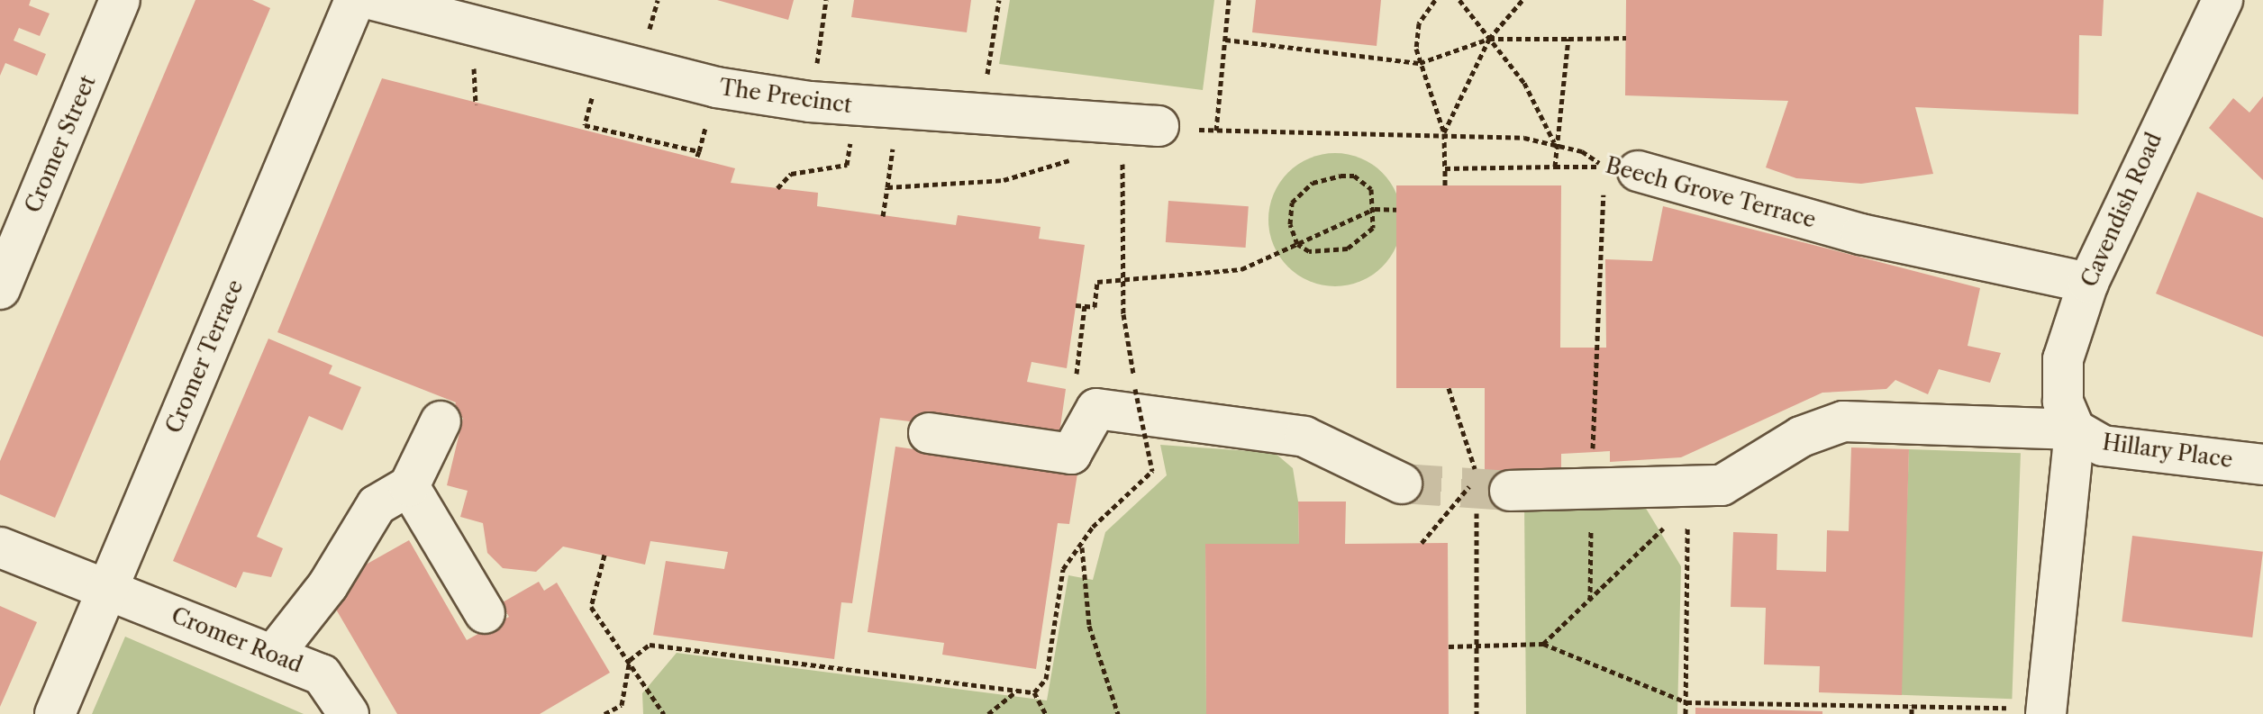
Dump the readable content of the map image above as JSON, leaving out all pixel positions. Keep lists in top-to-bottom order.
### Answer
{
  "streets": {
    "street": [
      "The Precinct",
      "Cromer Street",
      "Beech Grove Terrace",
      "Cavendish Road",
      "Cromer Terrace",
      "Hillary Place",
      "Cromer Road"
    ]
  },
  "crossings": [
    ["The Precinct", "Beech Grove Terrace"],
    ["Beech Grove Terrace", "Cavendish Road"],
    ["Cavendish Road", "Hillary Place"],
    ["Cromer Terrace", "Cromer Road"]
  ]
}
